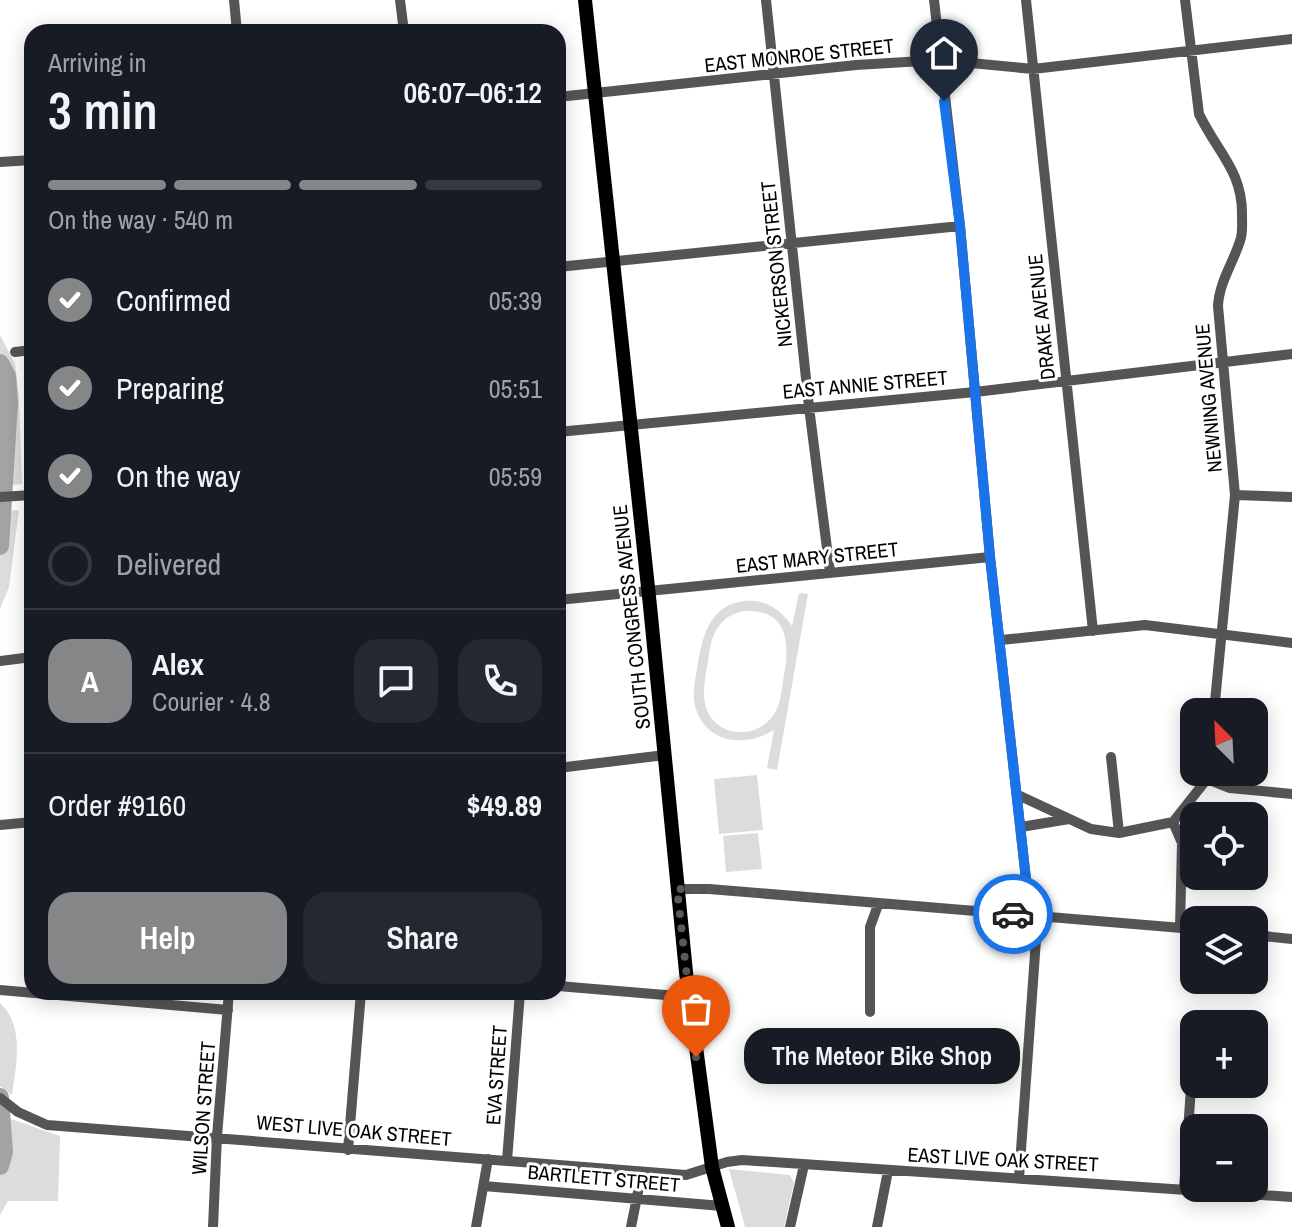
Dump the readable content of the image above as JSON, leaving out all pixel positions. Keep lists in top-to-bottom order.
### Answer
{
  "streets": {
    "main road": ["SOUTH CONGRESS AVENUE"],
    "street": [
      "EAST MONROE STREET",
      "NICKERSON STREET",
      "DRAKE AVENUE",
      "EAST ANNIE STREET",
      "NEWNING AVENUE",
      "EAST MARY STREET",
      "EVA STREET",
      "WILSON STREET",
      "WEST LIVE OAK STREET",
      "EAST LIVE OAK STREET",
      "BARTLETT STREET"
    ]
  },
  "crossings": [
    ["EAST MONROE STREET", "NICKERSON STREET"],
    ["EAST MONROE STREET", "DRAKE AVENUE"],
    ["EAST MONROE STREET", "NEWNING AVENUE"],
    ["EAST MONROE STREET", "SOUTH CONGRESS AVENUE"],
    ["NICKERSON STREET", "EAST ANNIE STREET"],
    ["NICKERSON STREET", "EAST MARY STREET"],
    ["DRAKE AVENUE", "EAST ANNIE STREET"],
    ["EAST ANNIE STREET", "NEWNING AVENUE"],
    ["EAST ANNIE STREET", "SOUTH CONGRESS AVENUE"],
    ["EAST MARY STREET", "SOUTH CONGRESS AVENUE"],
    ["SOUTH CONGRESS AVENUE", "WEST LIVE OAK STREET"],
    ["SOUTH CONGRESS AVENUE", "EAST LIVE OAK STREET"],
    ["SOUTH CONGRESS AVENUE", "BARTLETT STREET"],
    ["EVA STREET", "WEST LIVE OAK STREET"],
    ["WILSON STREET", "WEST LIVE OAK STREET"],
    ["WEST LIVE OAK STREET", "EAST LIVE OAK STREET"]
  ],
  "places": ["The Meteor Bike Shop"],
  "north": "top left",
  "page": {
    "heading": ["3 min", "Arriving in", "06:07–06:12"],
    "panel": [
      "Alex",
      "Courier · 4.8",
      "Order #9160",
      "$49.89"
    ],
    "bar": "On the way · 540 m",
    "list": [
      ["Confirmed", "05:39"],
      ["Preparing", "05:51"],
      ["On the way", "05:59"],
      "Delivered"
    ],
    "round": "A",
    "map_buttons": ["+", "−"],
    "buttons": ["Help", "Share"],
    "bubble": "The Meteor Bike Shop"
  }
}
